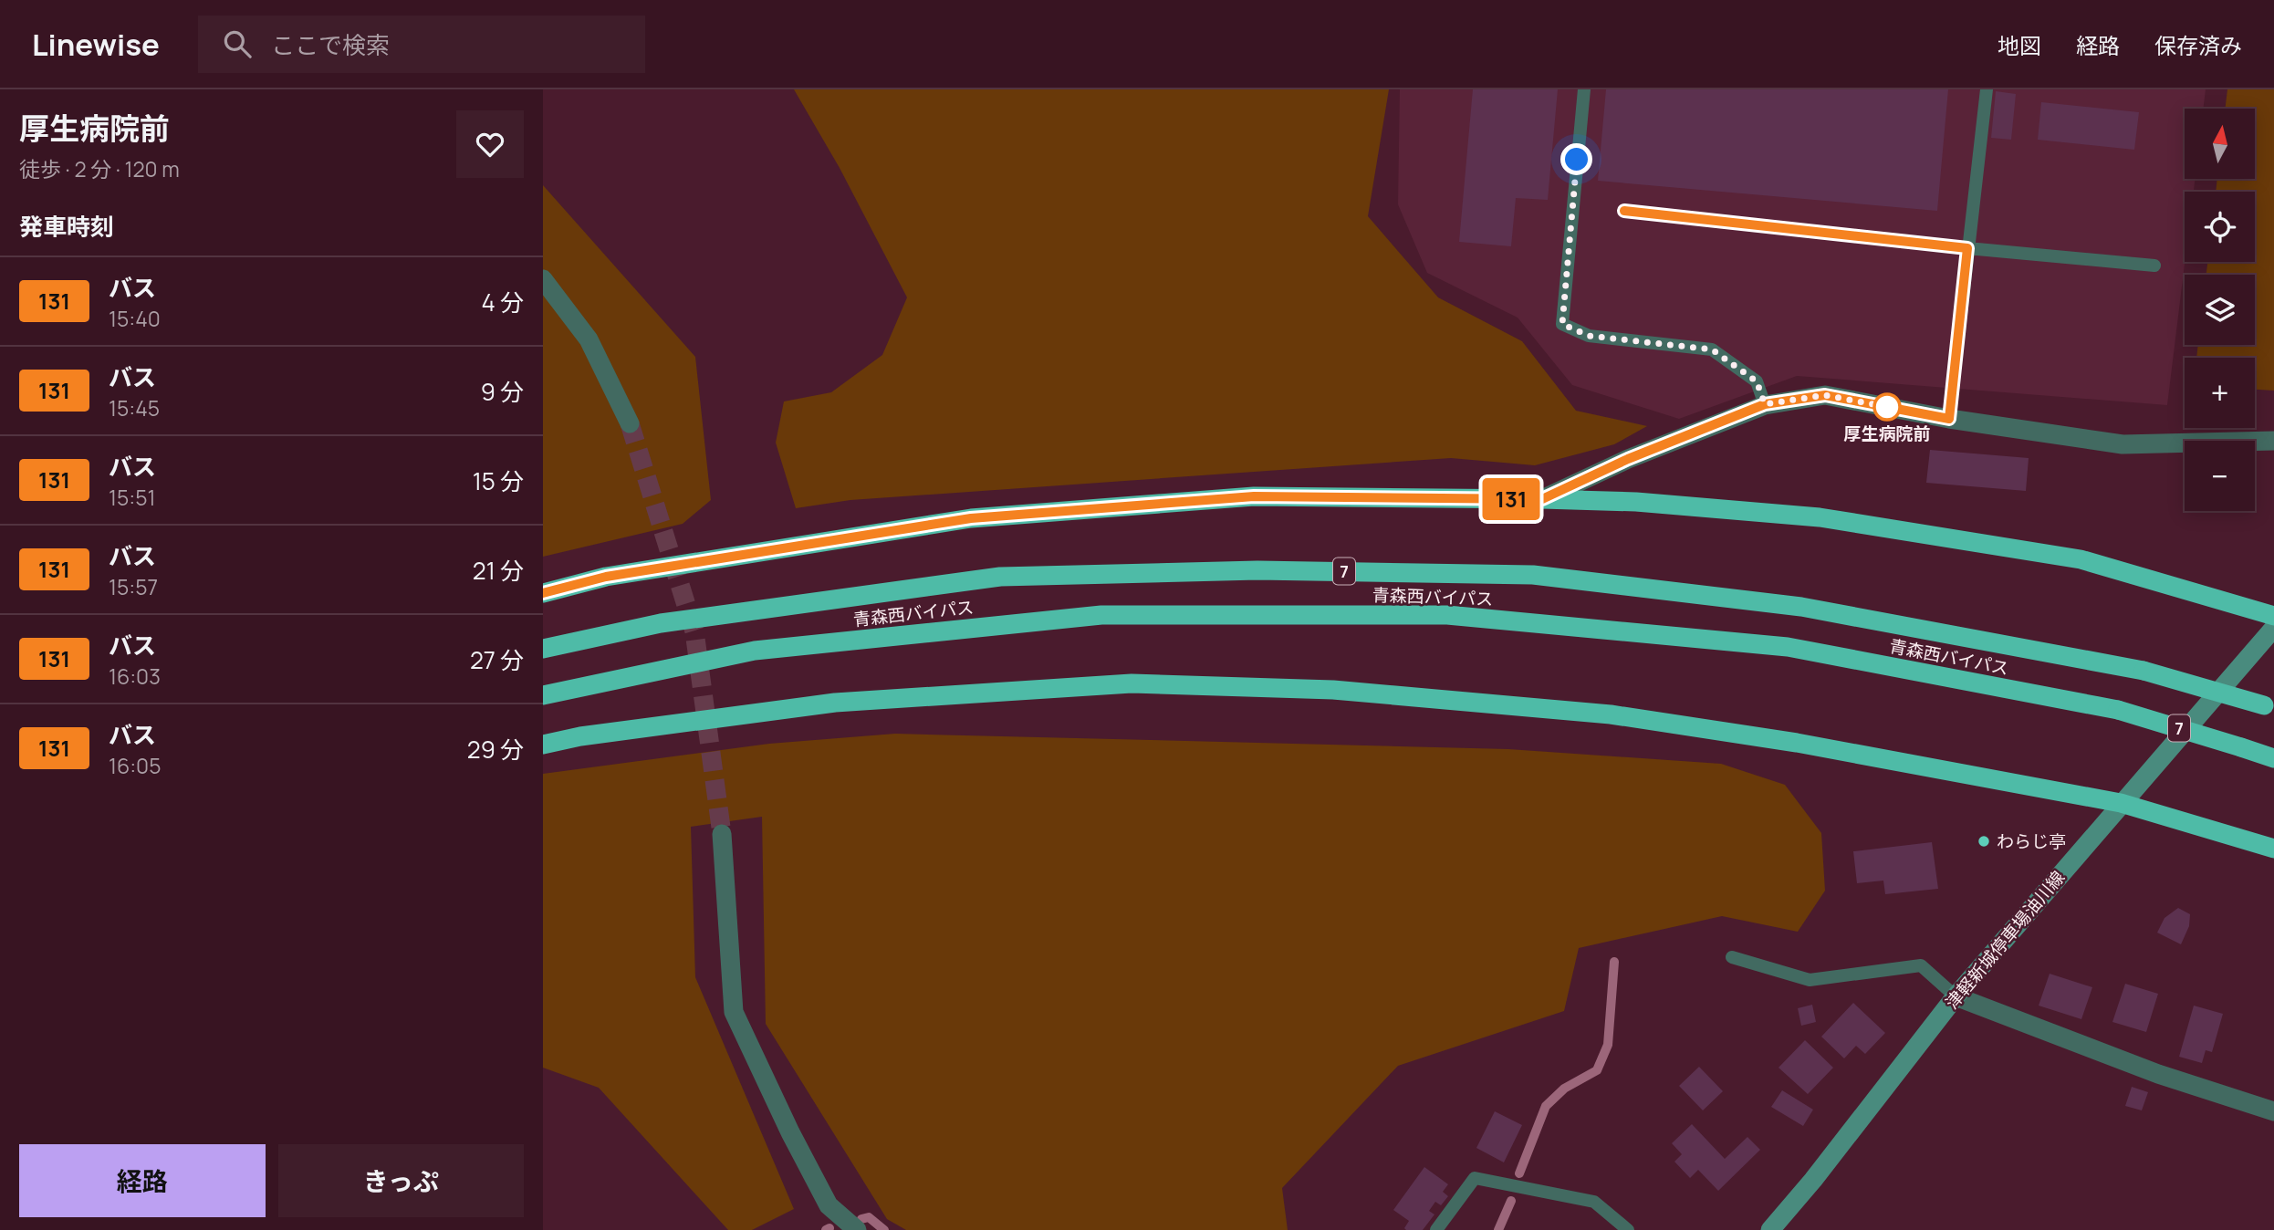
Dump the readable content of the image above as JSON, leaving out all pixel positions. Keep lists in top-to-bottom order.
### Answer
{
  "streets": {
    "highway": ["7", "青森西バイパス"],
    "main road": ["津軽新城停車場油川線"]
  },
  "places": ["厚生病院前", "わらじ亭"],
  "lines": ["bus line 131"],
  "north": "top",
  "page": {
    "header": "Linewise",
    "search": "ここで検索",
    "nav": ["地図", "経路", "保存済み"],
    "heading": [
      ["厚生病院前", "徒歩 · 2 分 · 120 m"],
      "発車時刻"
    ],
    "on_map": "131",
    "map_buttons": ["+", "−"],
    "list": [
      {
        "mark": "131",
        "name": "バス",
        "note": "15:40",
        "value": "4 分"
      },
      {
        "mark": "131",
        "name": "バス",
        "note": "15:45",
        "value": "9 分"
      },
      {
        "mark": "131",
        "name": "バス",
        "note": "15:51",
        "value": "15 分"
      },
      {
        "mark": "131",
        "name": "バス",
        "note": "15:57",
        "value": "21 分"
      },
      {
        "mark": "131",
        "name": "バス",
        "note": "16:03",
        "value": "27 分"
      },
      {
        "mark": "131",
        "name": "バス",
        "note": "16:05",
        "value": "29 分"
      }
    ],
    "buttons": ["経路", "きっぷ"]
  }
}
